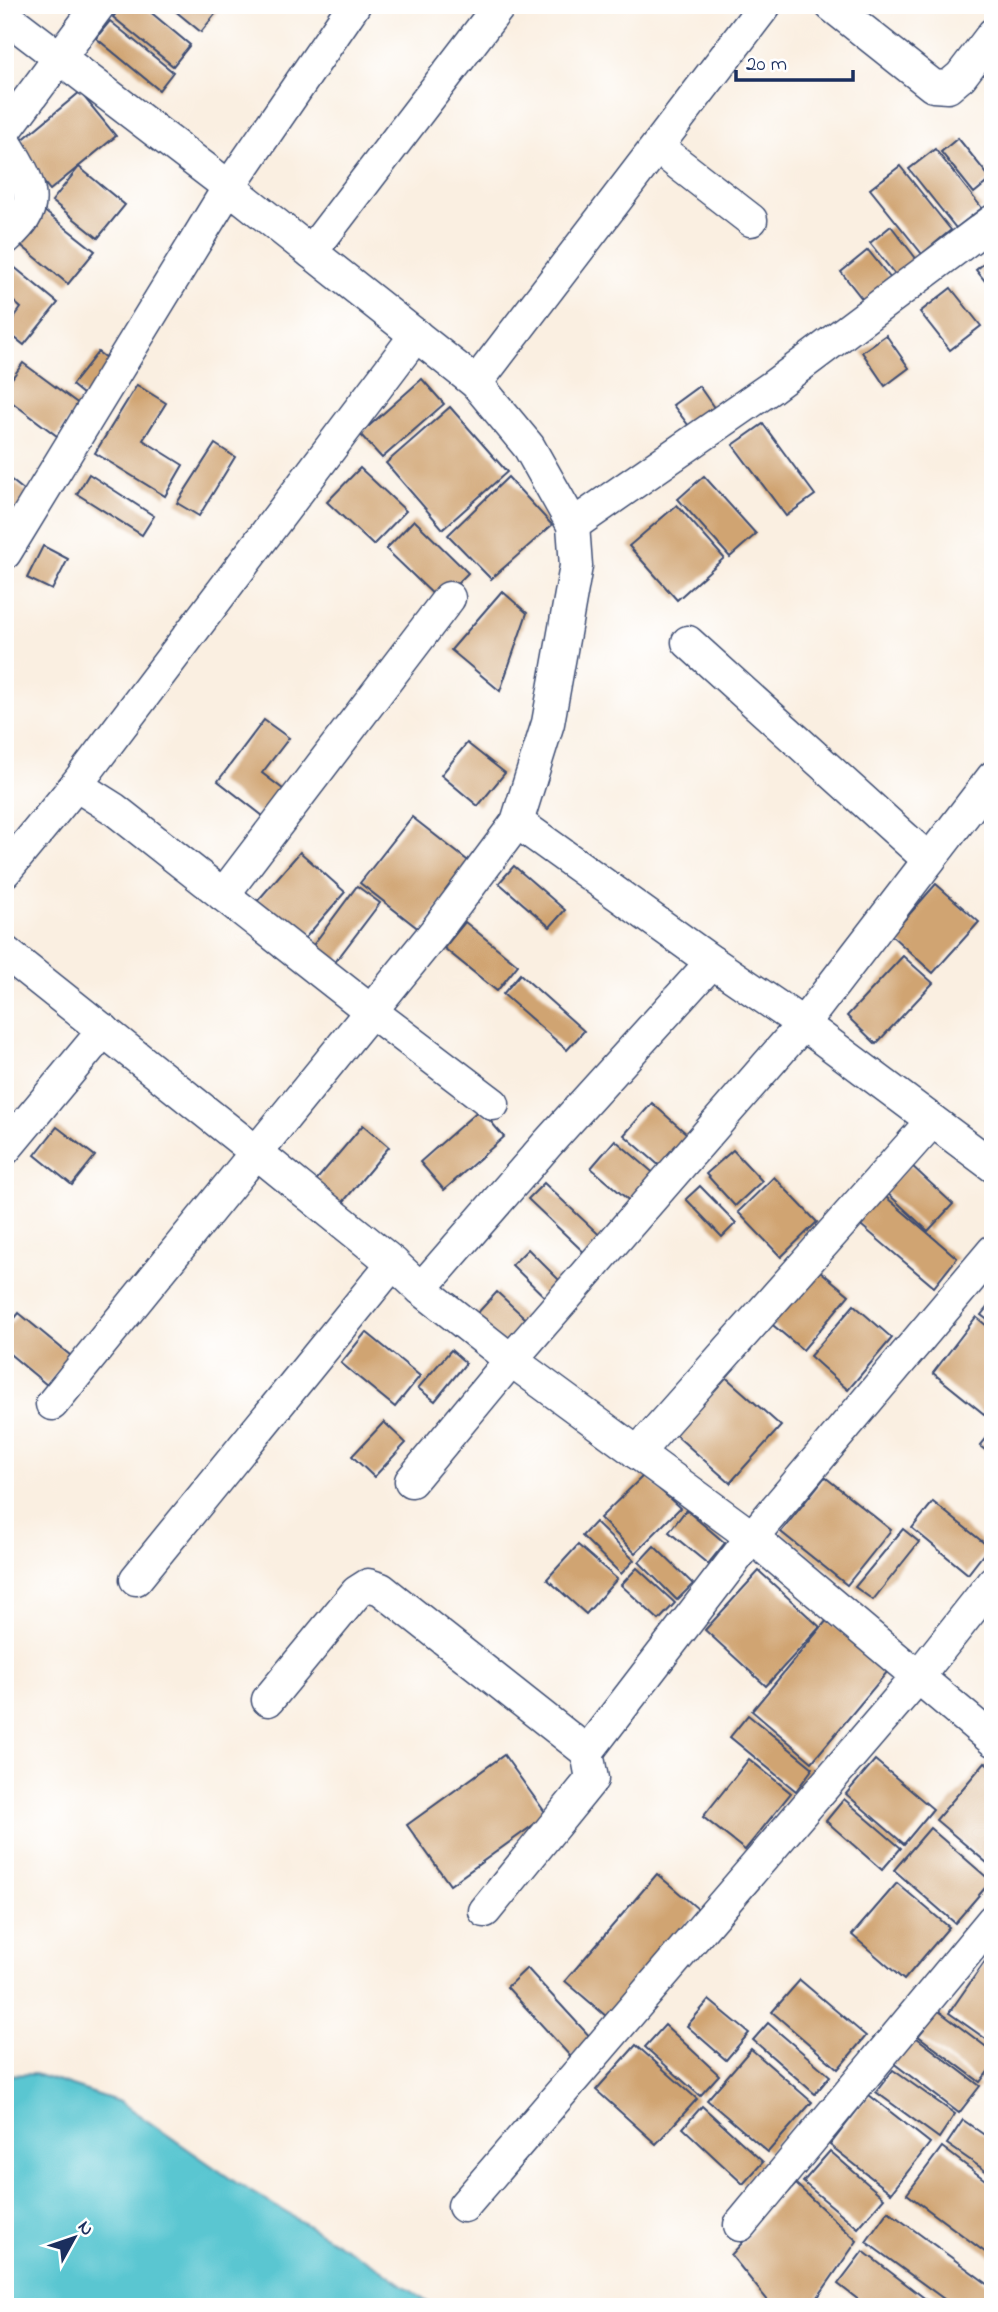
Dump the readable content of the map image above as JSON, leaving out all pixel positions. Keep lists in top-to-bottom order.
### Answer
{
  "scale_bar": "20 m",
  "north": "top right"
}
